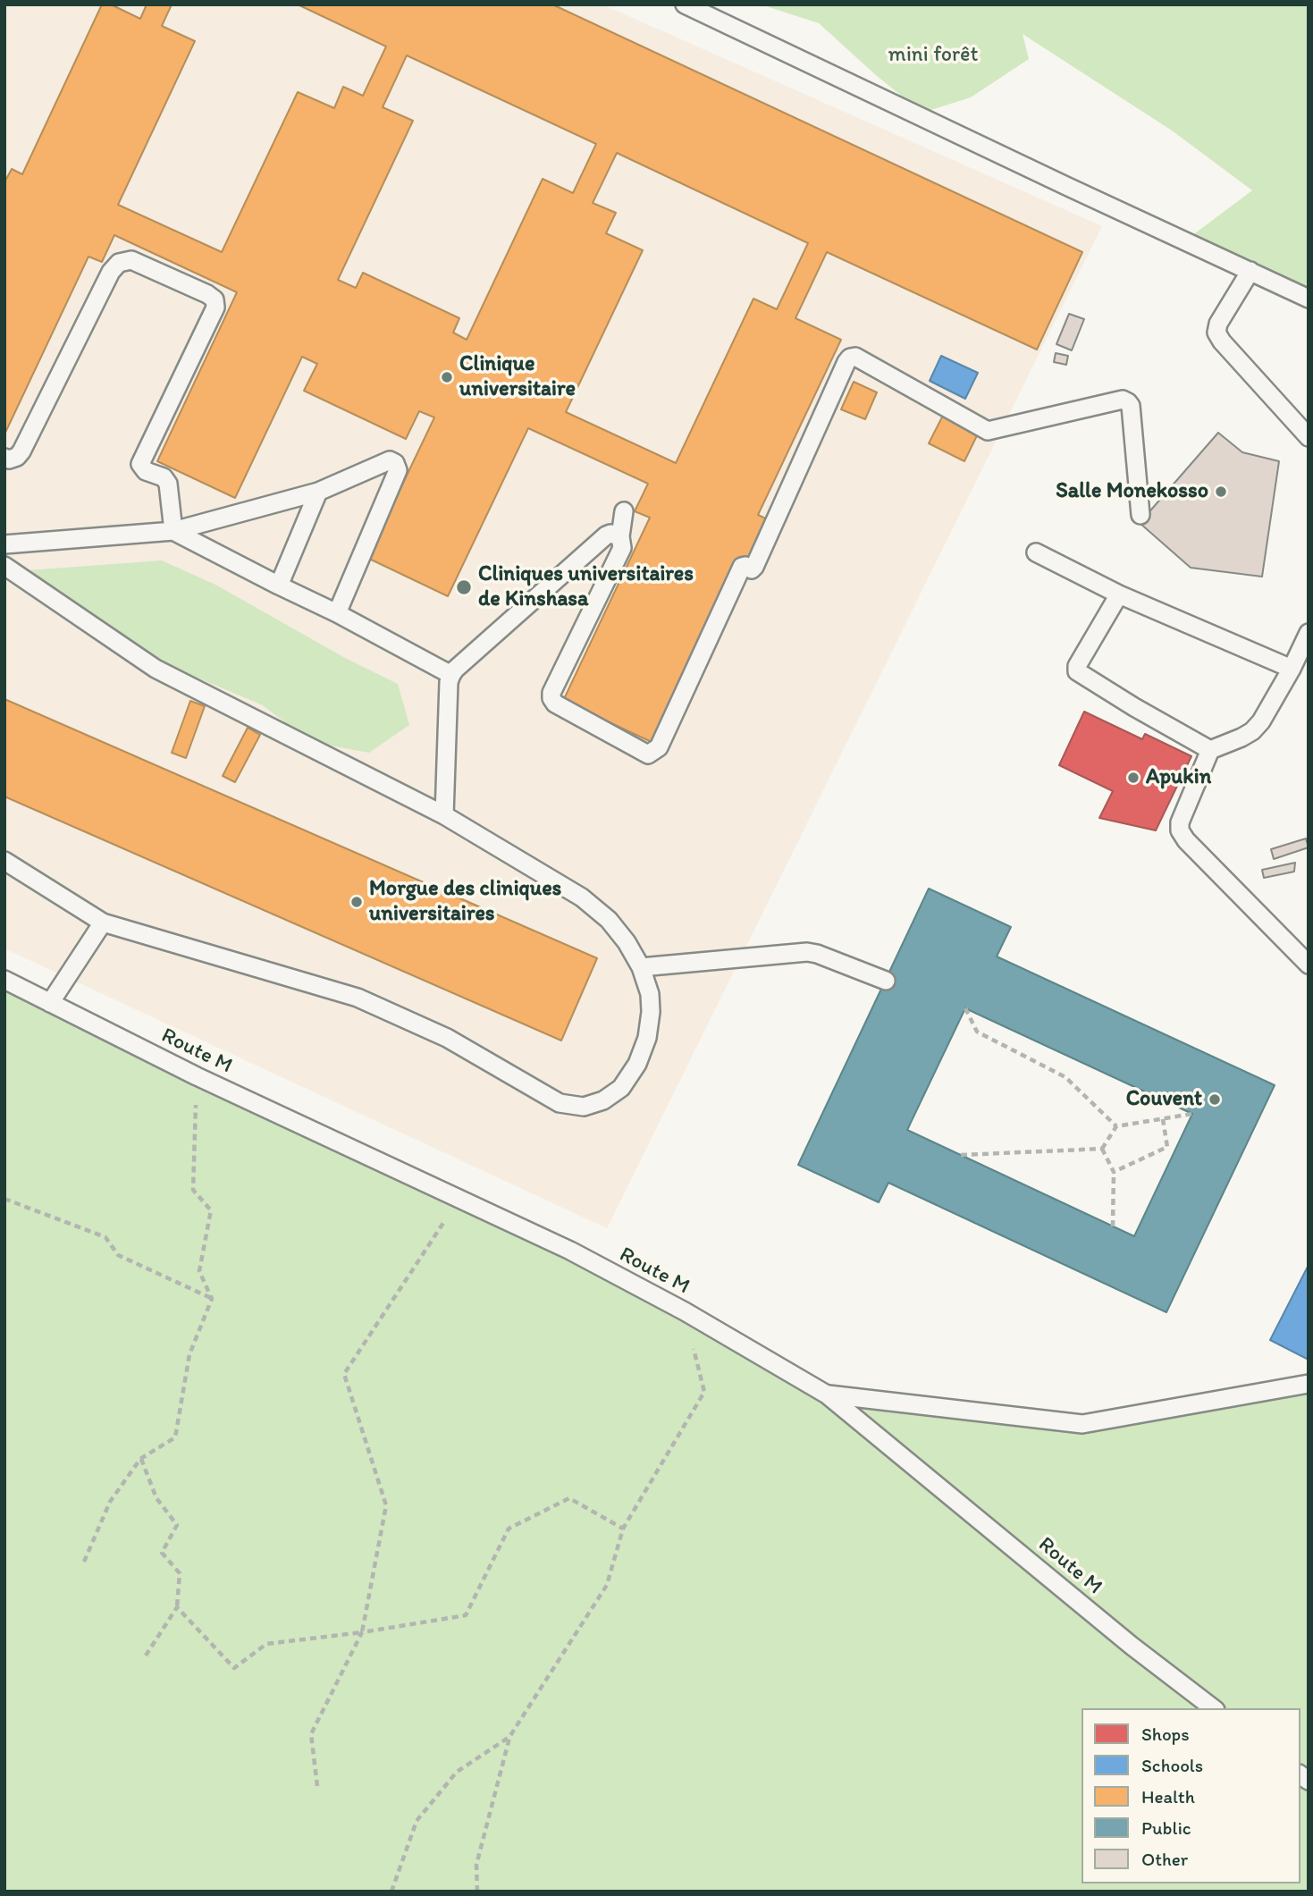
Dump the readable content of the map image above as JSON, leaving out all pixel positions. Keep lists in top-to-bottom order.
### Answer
{
  "streets": {
    "lane": ["Route M"]
  },
  "parks": ["mini forêt"],
  "places": [
    "Clinique universitaire",
    "Salle Monekosso",
    "Cliniques universitaires de Kinshasa",
    "Apukin",
    "Morgue des cliniques universitaires",
    "Couvent"
  ],
  "legend": [
    "Shops",
    "Schools",
    "Health",
    "Public",
    "Other"
  ]
}
